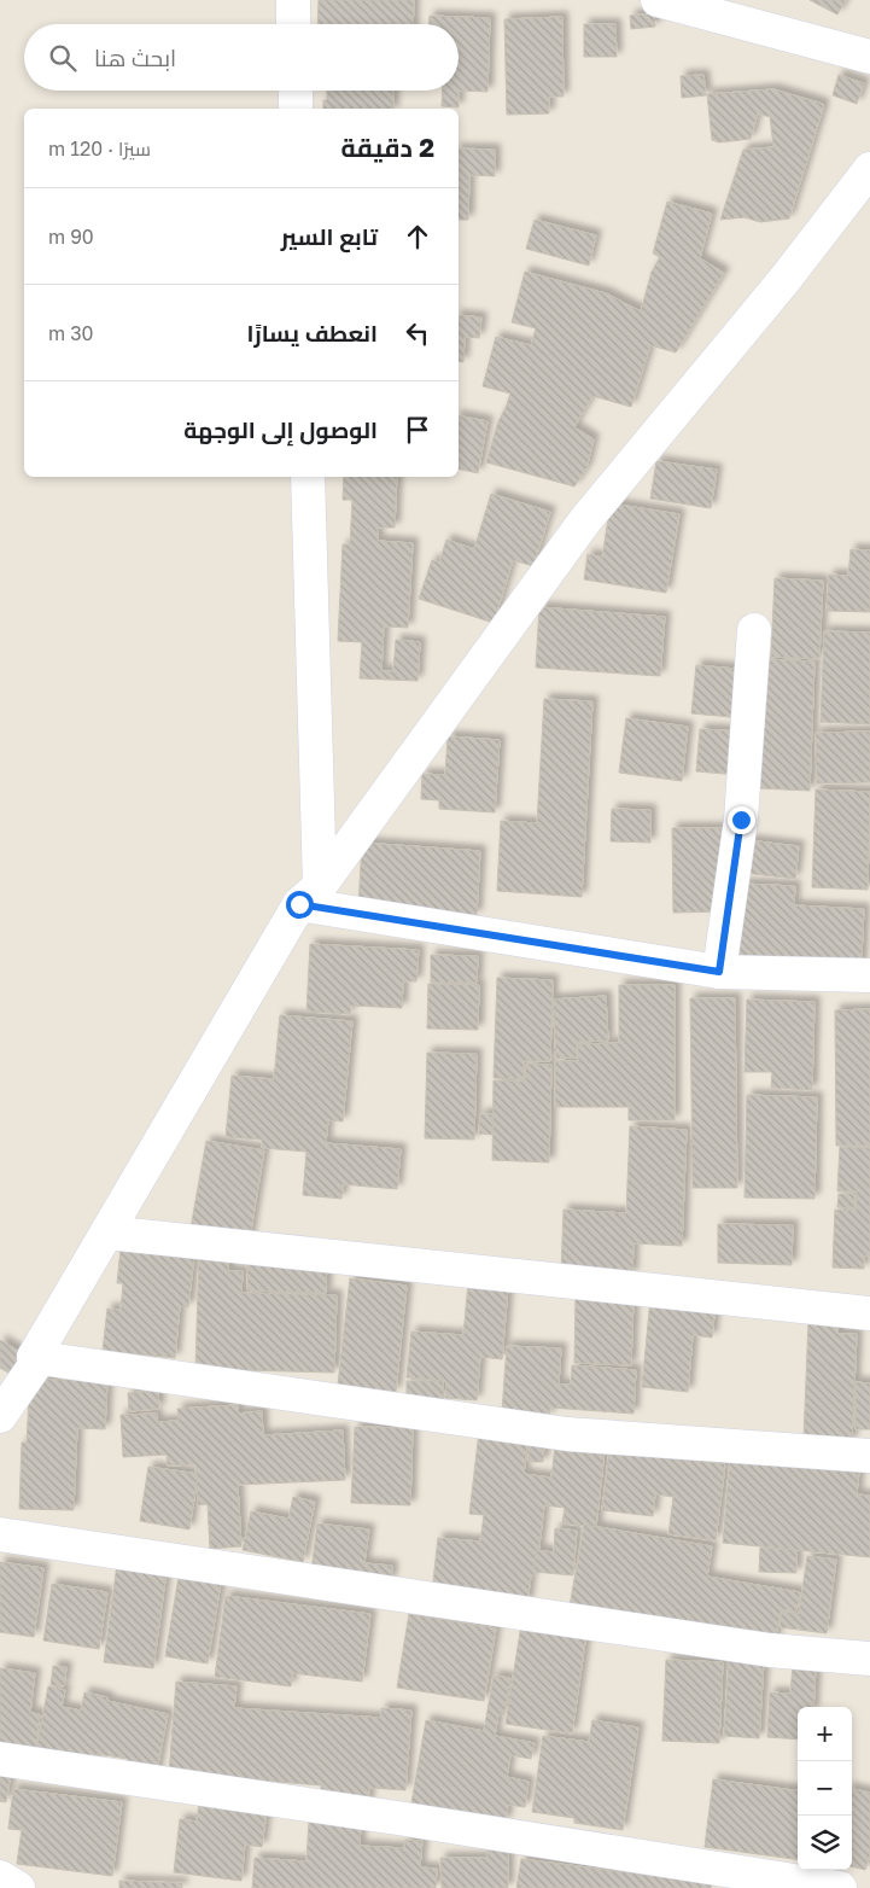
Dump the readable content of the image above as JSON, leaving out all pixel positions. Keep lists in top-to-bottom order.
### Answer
{
  "page": {
    "search": "ابحث هنا",
    "heading": ["2 دقيقة", "سيرًا · 120 m"],
    "list": [
      ["تابع السير", "90 m"],
      ["انعطف يسارًا", "30 m"],
      "الوصول إلى الوجهة"
    ],
    "map_buttons": ["+", "−"]
  }
}
